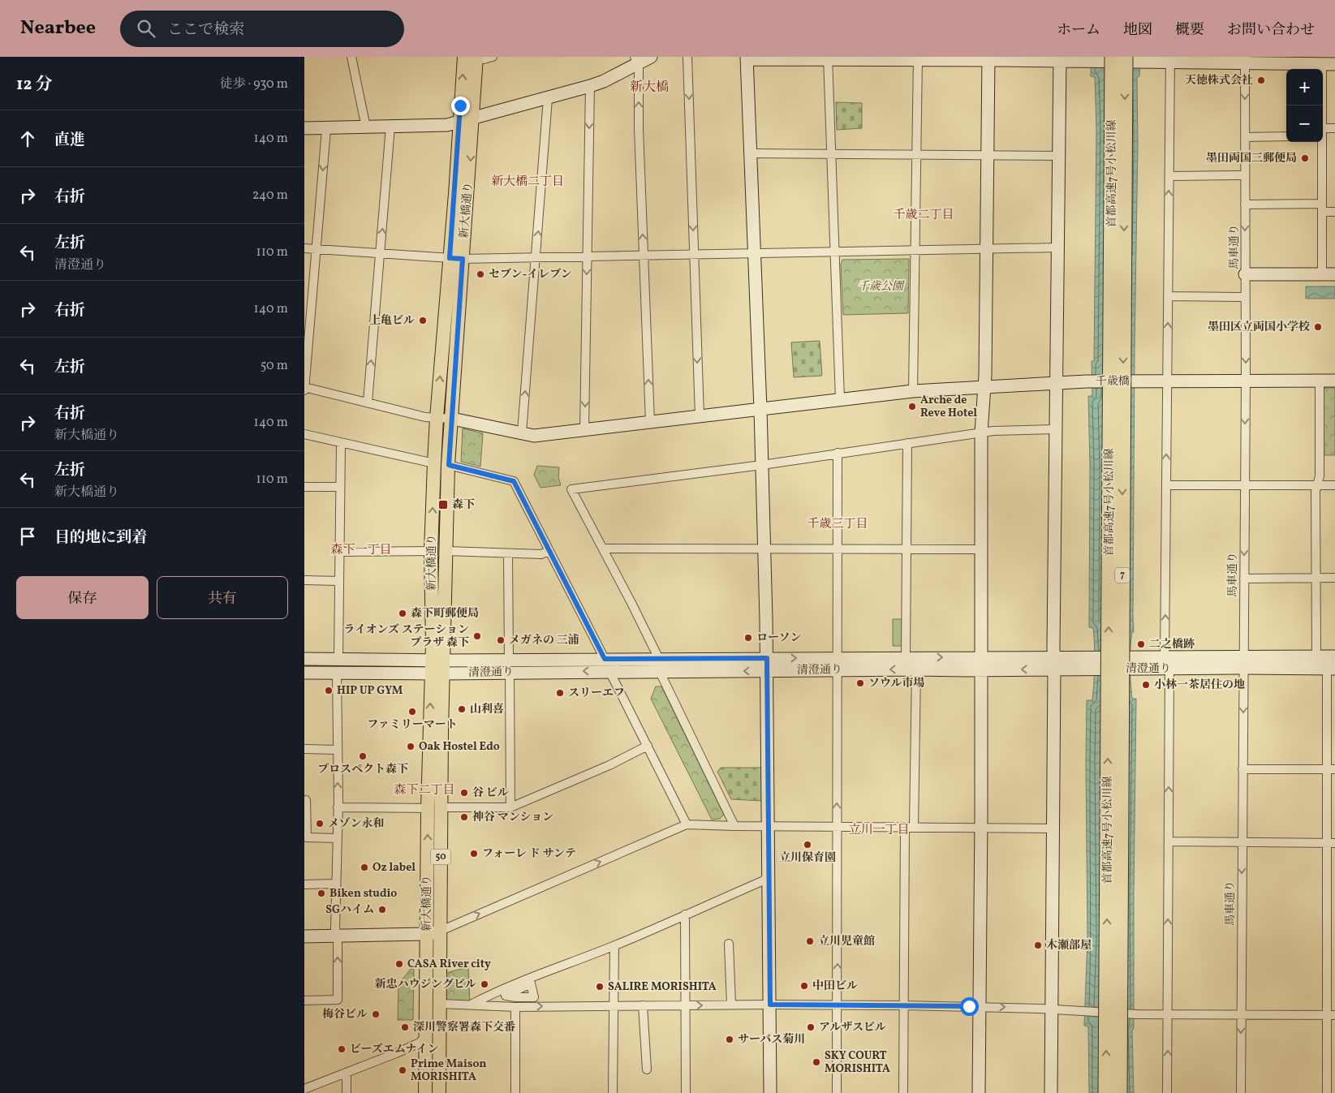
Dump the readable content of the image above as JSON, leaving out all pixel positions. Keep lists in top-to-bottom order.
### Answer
{
  "streets": {
    "highway": ["首都高速7号小松川線", "7"],
    "main road": ["新大橋通り", "50"],
    "street": ["馬車通り", "千歳橋", "清澄通り"]
  },
  "crossings": [
    ["新大橋通り", "千歳橋"],
    ["新大橋通り", "清澄通り"],
    ["馬車通り", "千歳橋"],
    ["馬車通り", "清澄通り"]
  ],
  "one_way": ["馬車通り"],
  "districts": [
    "新大橋",
    "新大橋二丁目",
    "千歳二丁目",
    "千歳三丁目",
    "森下一丁目",
    "森下二丁目",
    "立川一丁目"
  ],
  "parks": ["千歳公園"],
  "places": {
    "other": [
      "天徳株式会社",
      "墨田両国三郵便局",
      "セブン-イレブン",
      "上亀ビル",
      "墨田区立両国小学校",
      "Arche de Reve Hotel",
      "森下町郵便局",
      "ライオンズ ステーション プラザ 森下",
      "ローソン",
      "メガネの 三浦",
      "二之橋跡",
      "ソウル市場",
      "小林一茶居住の地",
      "HIP UP GYM",
      "スリーエフ",
      "山利喜",
      "ファミリーマート",
      "Oak Hostel Edo",
      "プロスペクト森下",
      "谷 ビル",
      "神谷 マンション",
      "メゾン永和",
      "立川保育園",
      "フォーレ ド サンテ",
      "Oz label",
      "Biken studio",
      "SGハイム",
      "立川児童館",
      "木瀬部屋",
      "CASA River city",
      "新忠ハウジングビル",
      "中田ビル",
      "SALIRE MORISHITA",
      "梅谷ビル",
      "深川警察署森下交番",
      "アルザスビル",
      "サーバス菊川",
      "ビーズエムナイン",
      "SKY COURT MORISHITA",
      "Prime Maison MORISHITA"
    ],
    "transit": ["森下"]
  },
  "page": {
    "header": "Nearbee",
    "search": "ここで検索",
    "nav": [
      "ホーム",
      "地図",
      "概要",
      "お問い合わせ"
    ],
    "heading": ["12 分", "徒歩 · 930 m"],
    "map_buttons": ["+", "−"],
    "list": [
      ["直進", "140 m"],
      ["右折", "240 m"],
      ["左折", "清澄通り", "110 m"],
      ["右折", "140 m"],
      ["左折", "50 m"],
      ["右折", "新大橋通り", "140 m"],
      ["左折", "新大橋通り", "110 m"],
      "目的地に到着"
    ],
    "buttons": ["保存", "共有"]
  }
}
